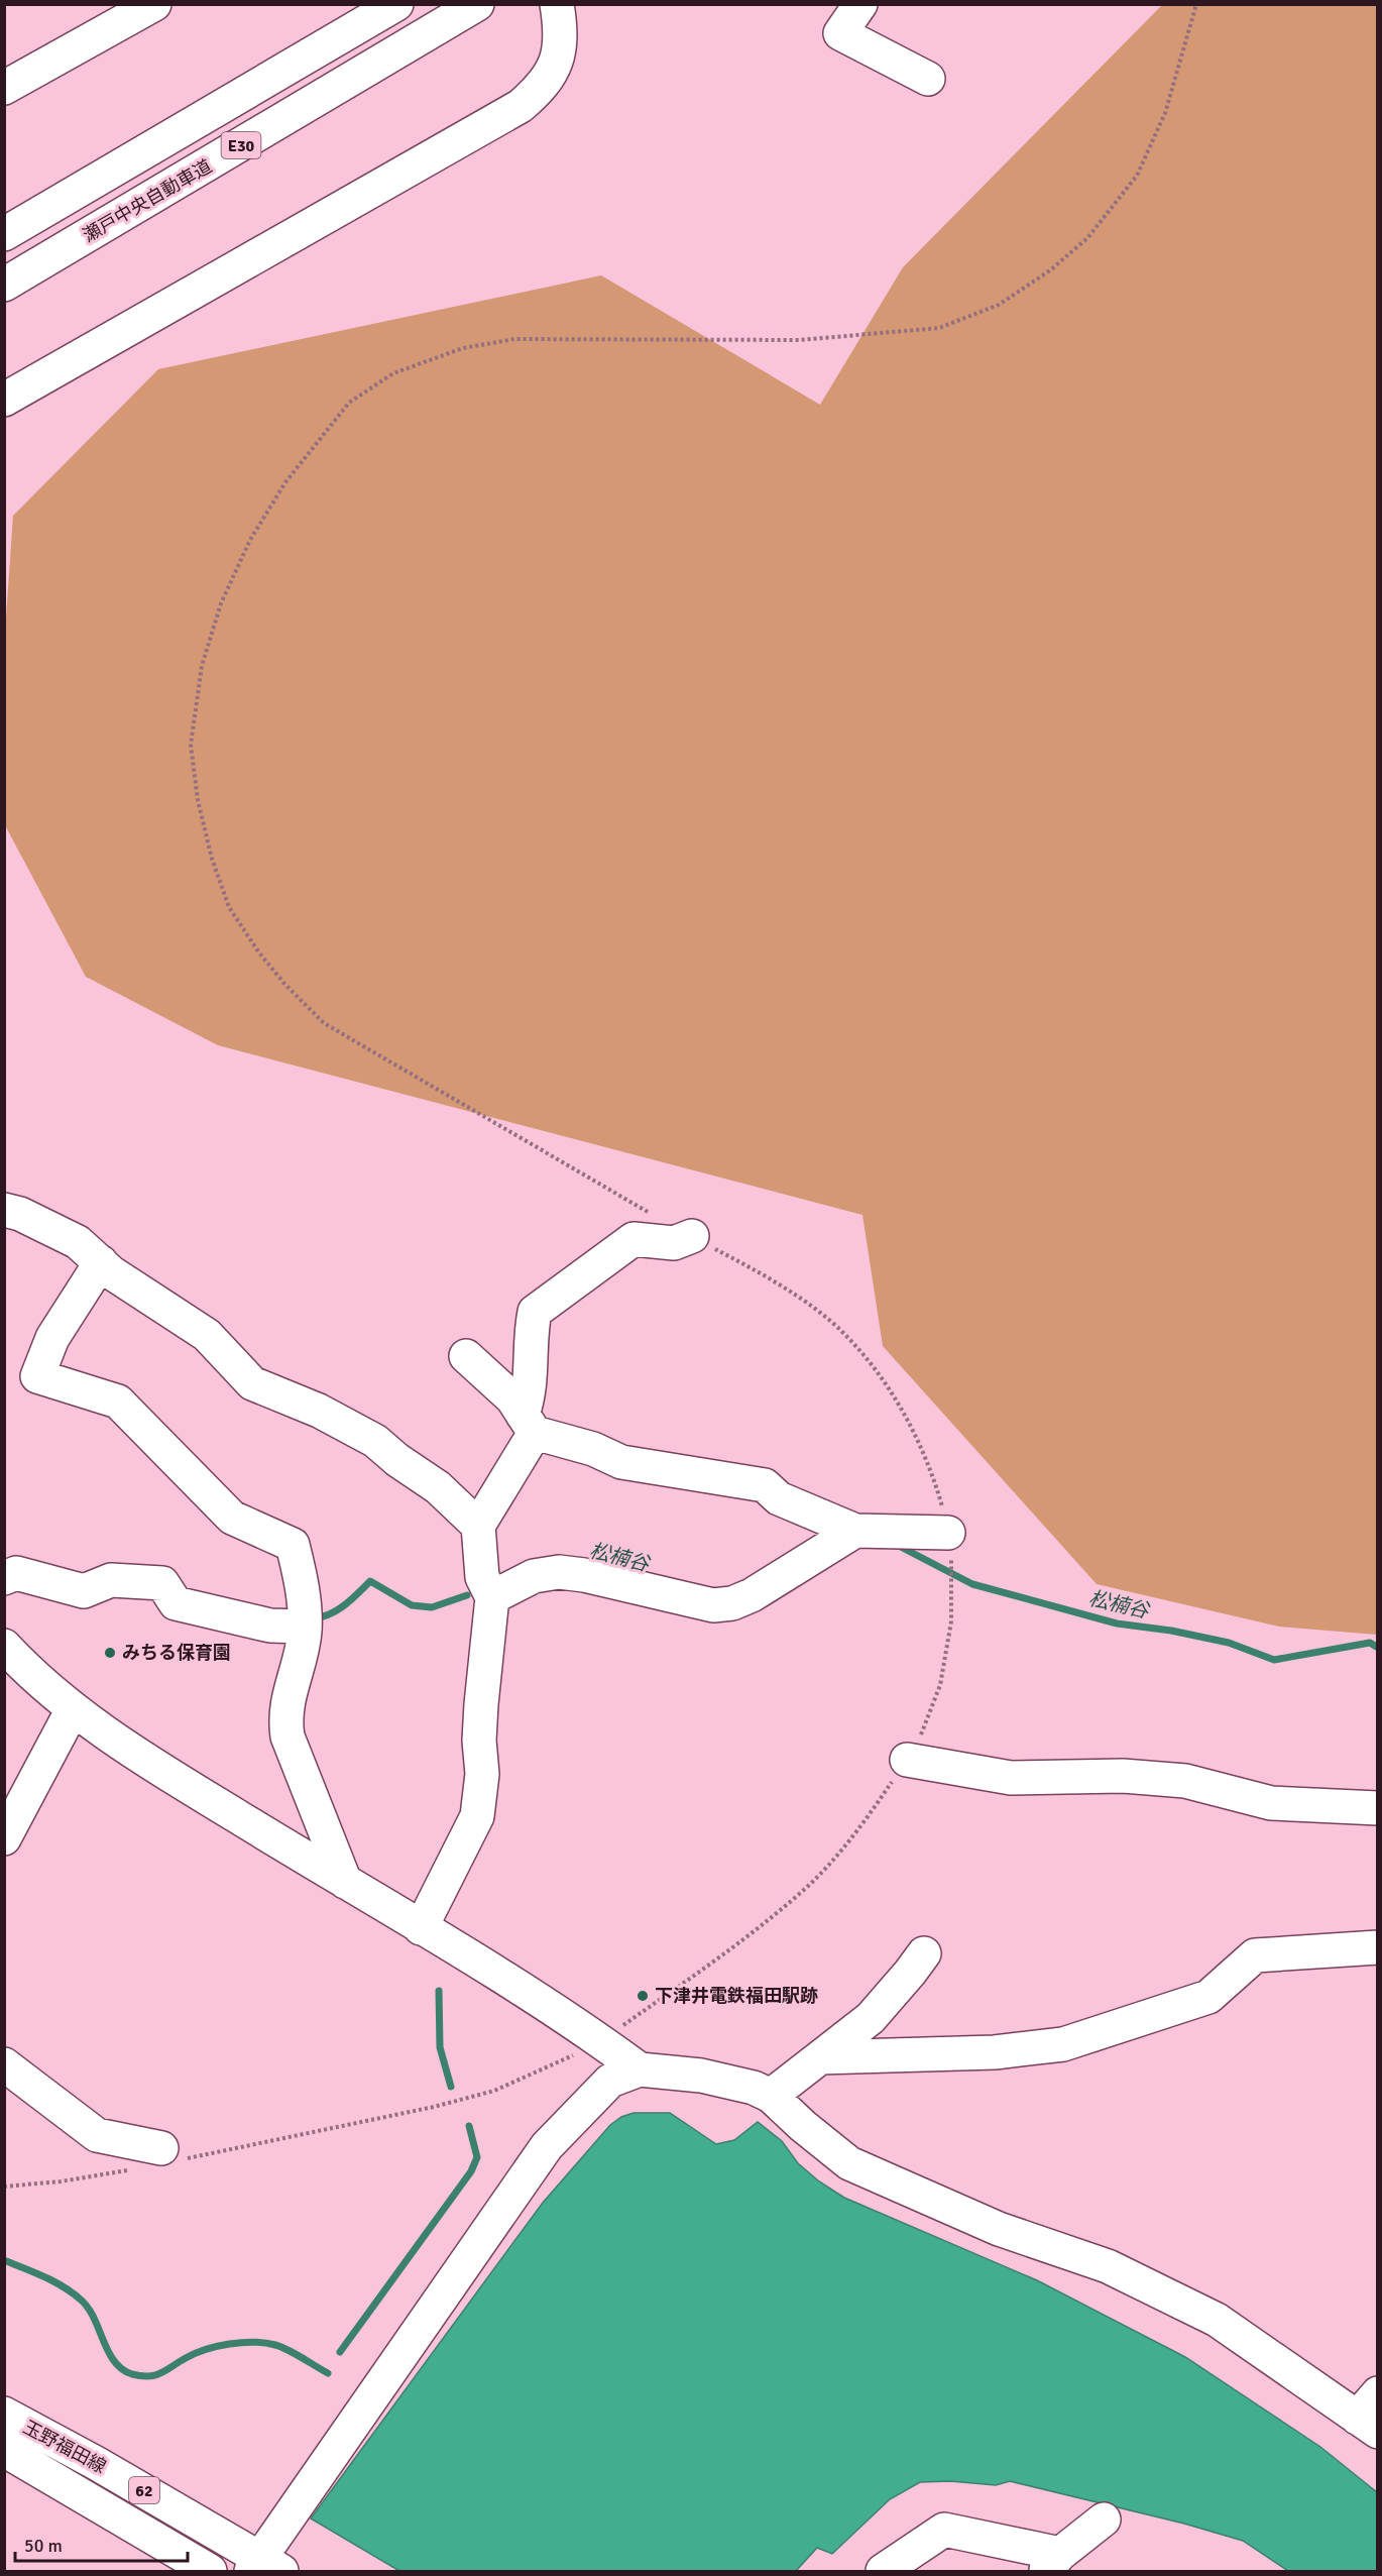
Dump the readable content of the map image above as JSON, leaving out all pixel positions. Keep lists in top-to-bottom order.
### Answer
{
  "streets": {
    "main road": [
      "E30",
      "瀬戸中央自動車道",
      "玉野福田線",
      "62"
    ]
  },
  "water": ["松楠谷"],
  "places": ["みちる保育園", "下津井電鉄福田駅跡"],
  "scale_bar": "50 m"
}
